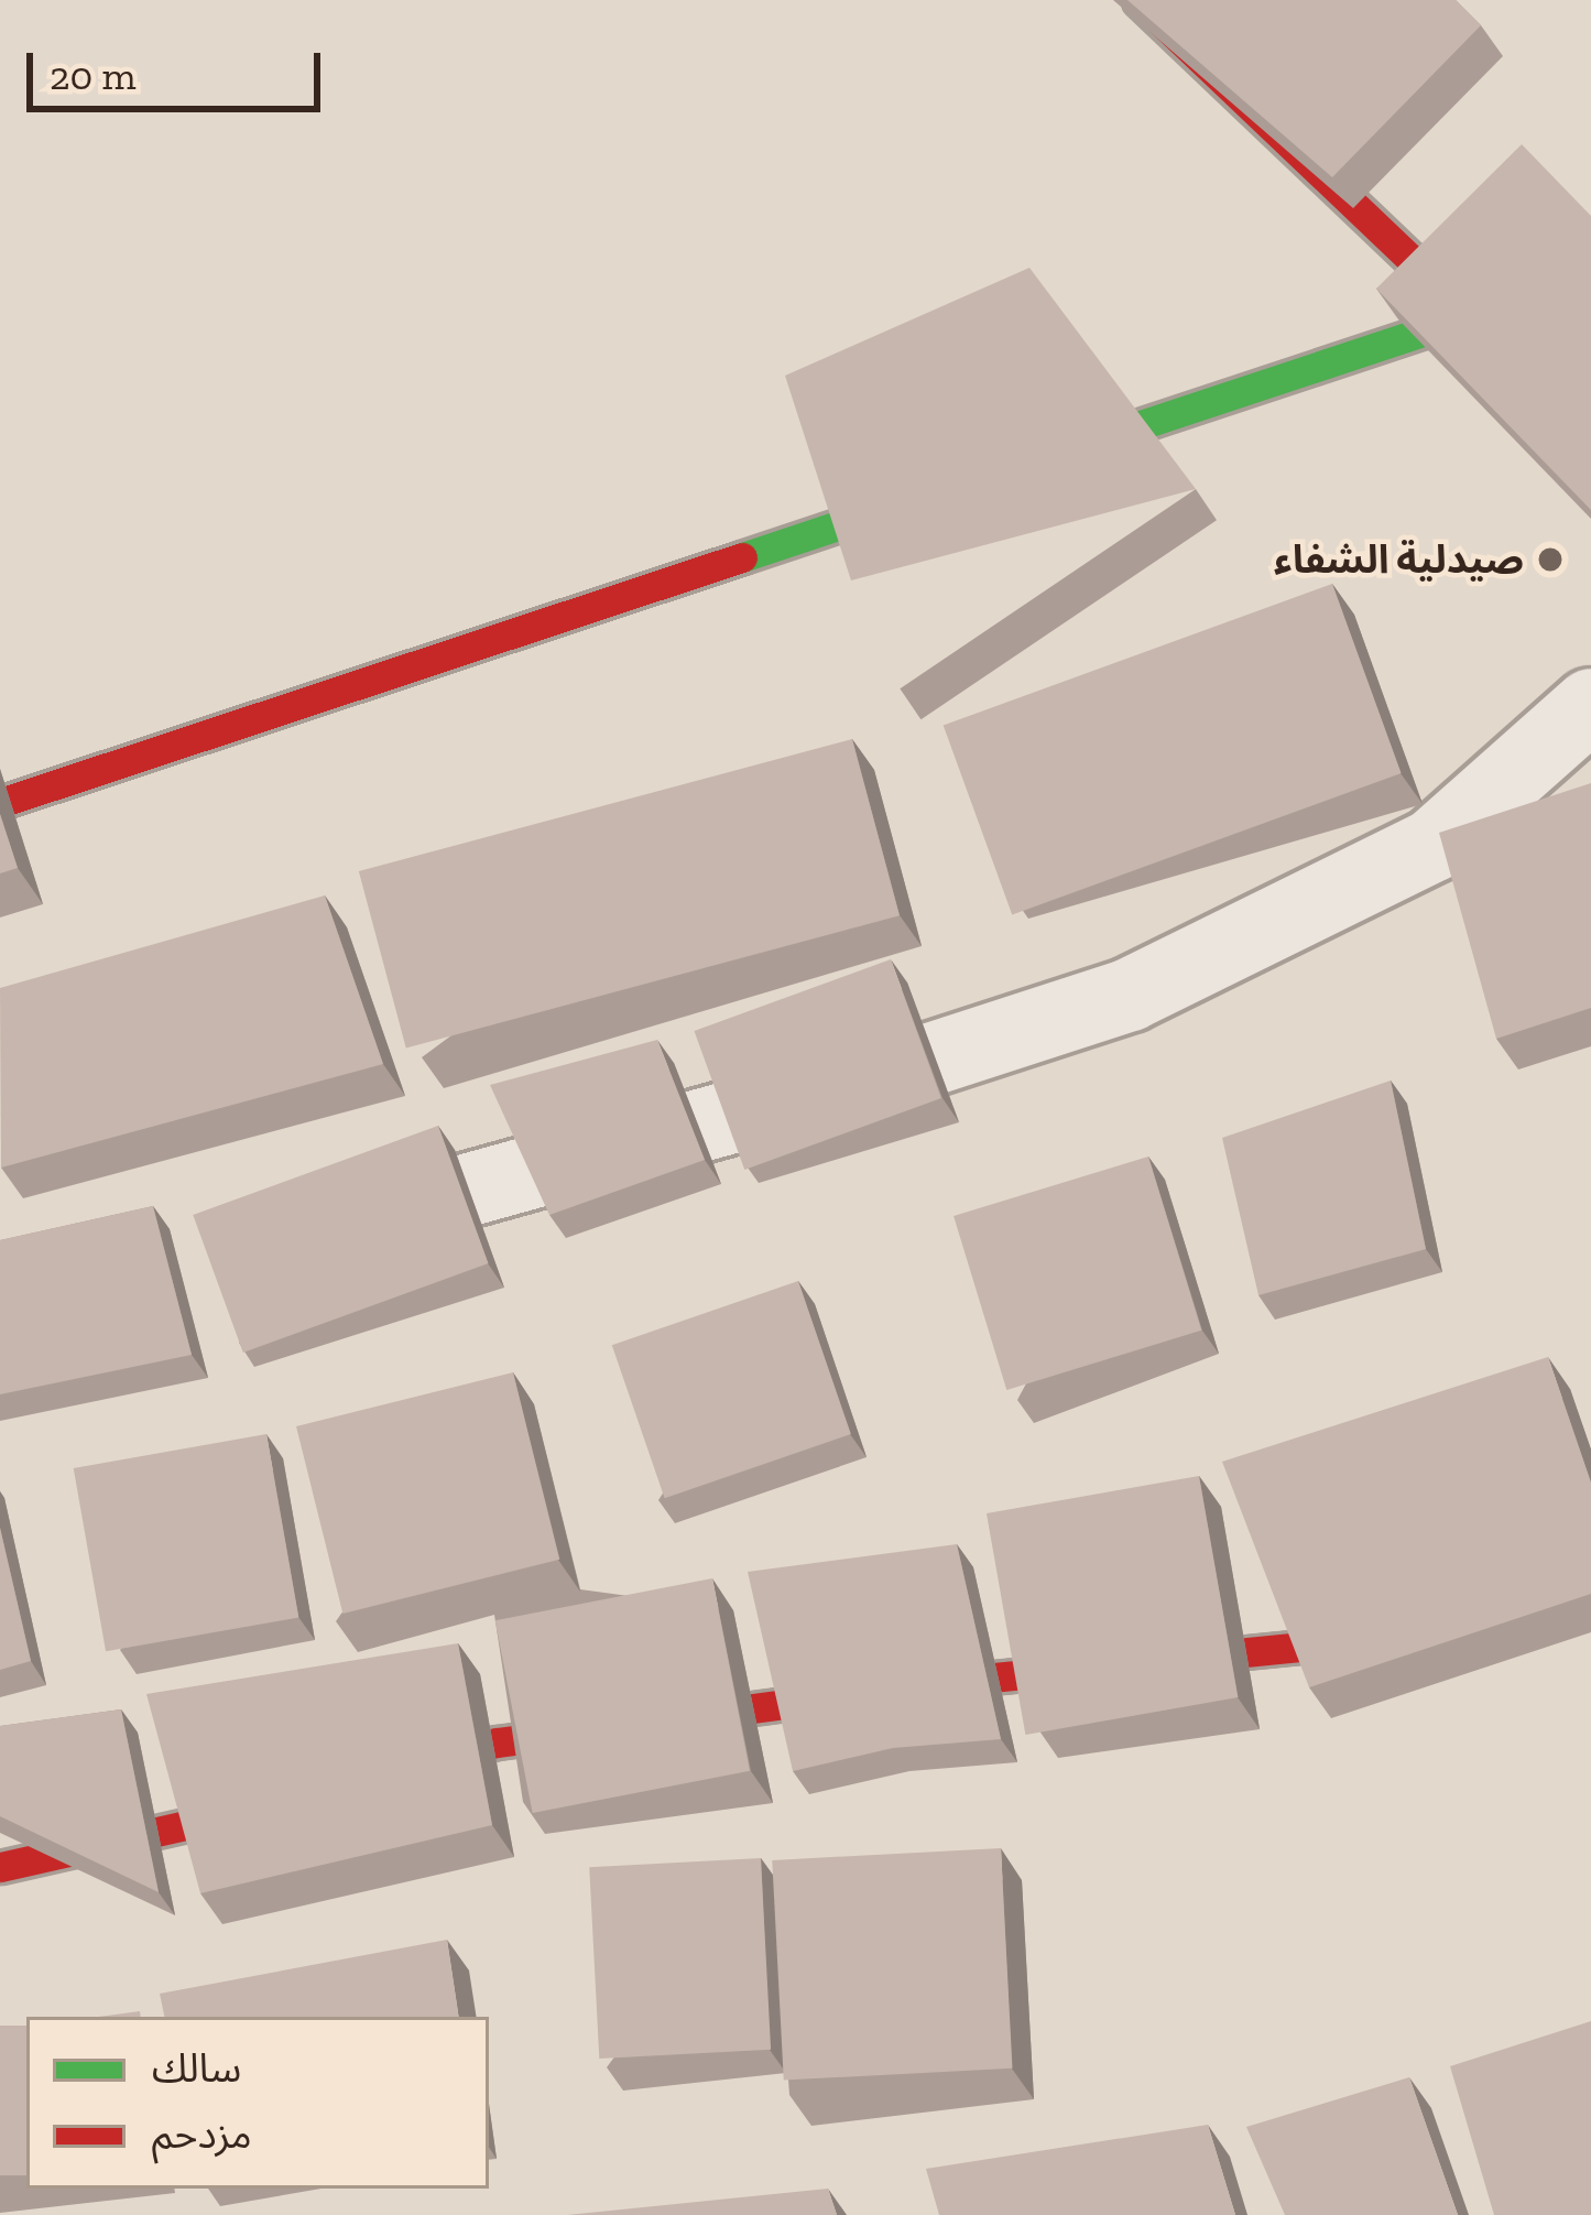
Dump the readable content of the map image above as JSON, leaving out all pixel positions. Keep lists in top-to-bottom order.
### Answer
{
  "places": ["صيدلية الشفاء"],
  "legend": ["سالك", "مزدحم"],
  "scale_bar": "20 m"
}
